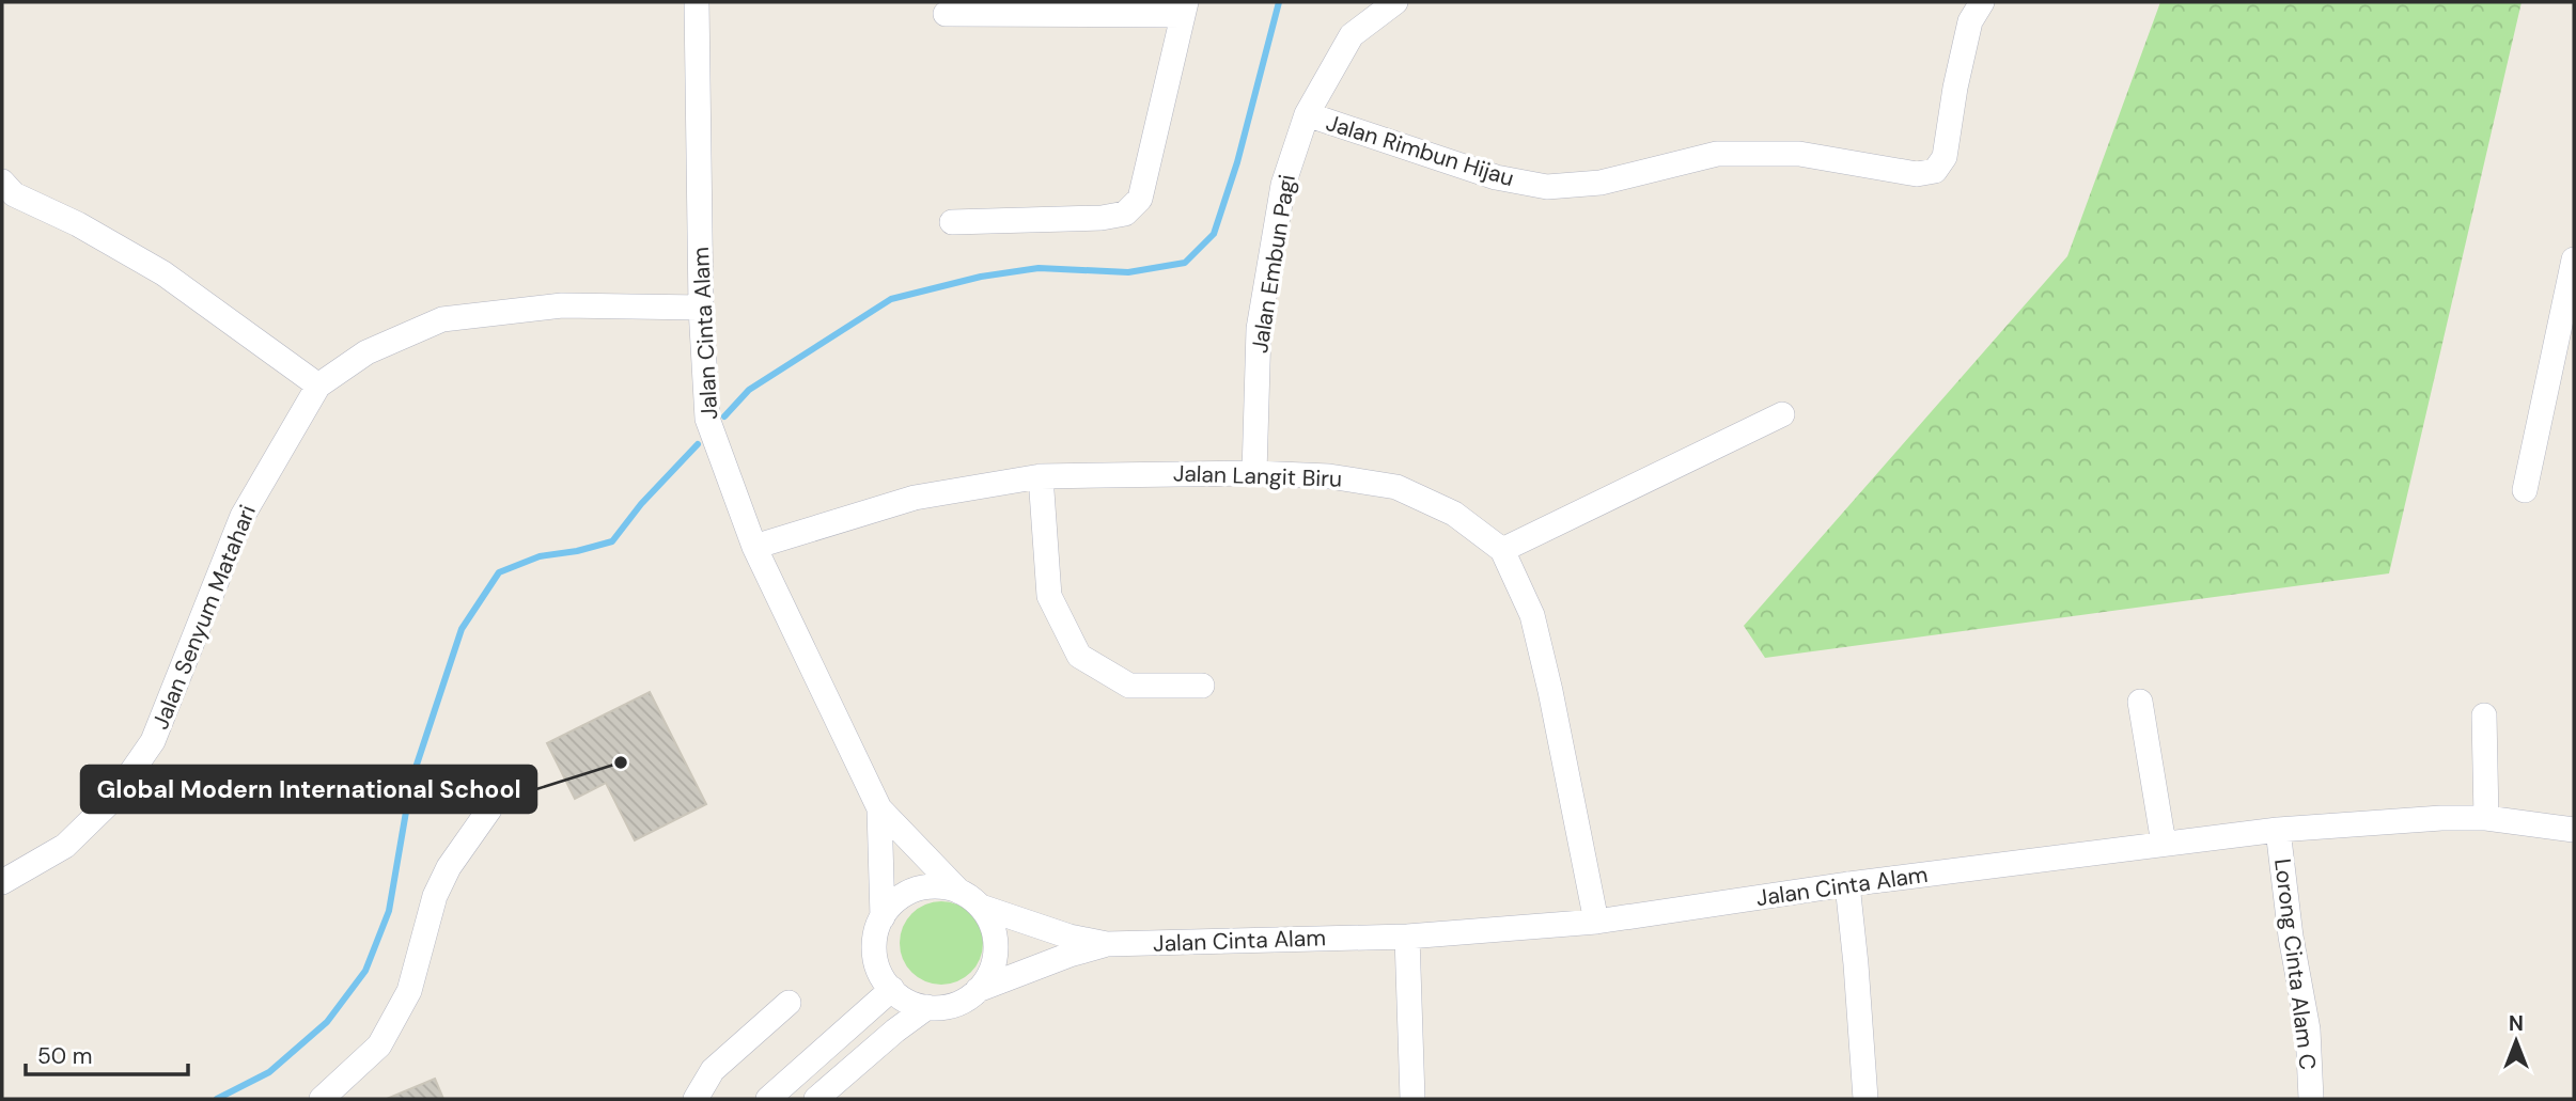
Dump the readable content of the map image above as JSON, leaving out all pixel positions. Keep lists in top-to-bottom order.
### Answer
{
  "streets": {
    "street": [
      "Jalan Rimbun Hijau",
      "Jalan Embun Pagi",
      "Jalan Cinta Alam",
      "Jalan Langit Biru",
      "Jalan Senyum Matahari",
      "Lorong Cinta Alam C"
    ]
  },
  "crossings": [
    ["Jalan Rimbun Hijau", "Jalan Embun Pagi"],
    ["Jalan Embun Pagi", "Jalan Langit Biru"],
    ["Jalan Cinta Alam", "Jalan Langit Biru"],
    ["Jalan Cinta Alam", "Jalan Senyum Matahari"],
    ["Jalan Cinta Alam", "Lorong Cinta Alam C"]
  ],
  "places": ["Global Modern International School"],
  "scale_bar": "50 m",
  "north": "top"
}
